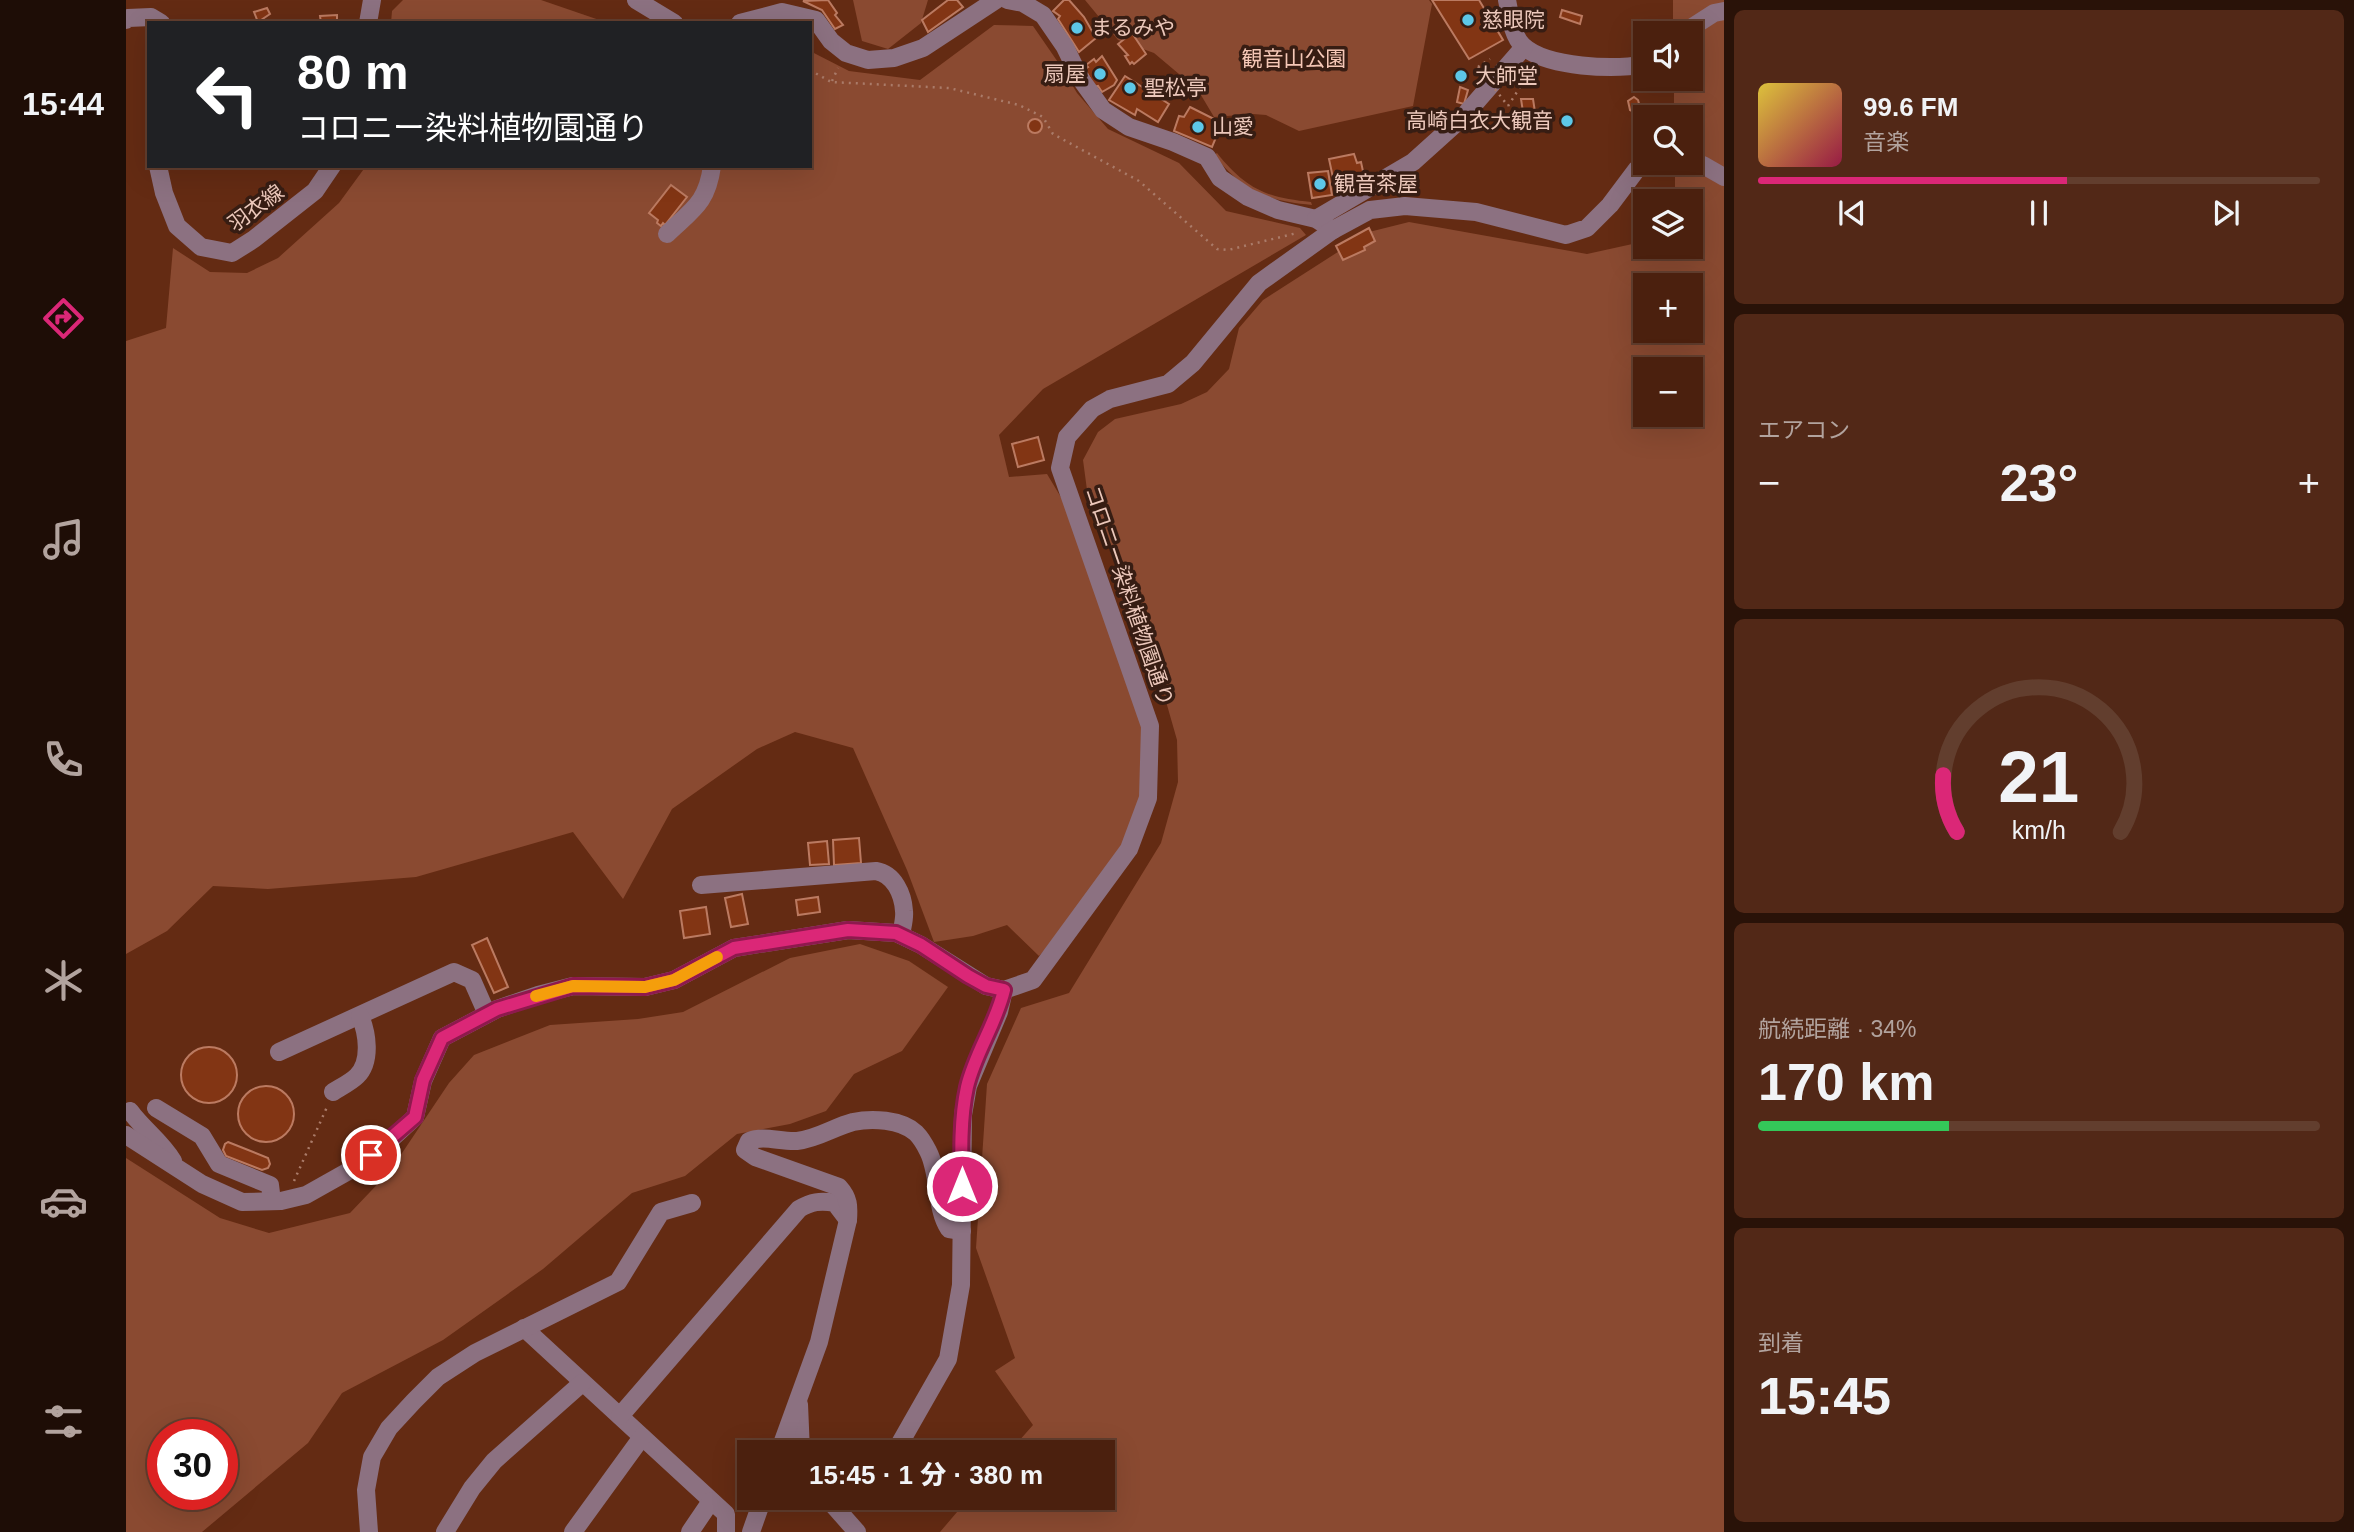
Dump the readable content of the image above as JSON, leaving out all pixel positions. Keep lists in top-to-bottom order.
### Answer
{
  "streets": {
    "street": ["羽衣線", "コロニー染料植物園通り"]
  },
  "parks": ["観音山公園"],
  "places": [
    "慈眼院",
    "まるみや",
    "扇屋",
    "大師堂",
    "聖松亭",
    "高崎白衣大観音",
    "山愛",
    "観音茶屋"
  ],
  "page": {
    "tabs": "15:44",
    "map_buttons": ["+", "−"],
    "turn": ["80 m", "コロニー染料植物園通り"],
    "song": ["99.6 FM", "音楽"],
    "tile": [
      "エアコン",
      ["航続距離 · 34%", "170 km"],
      ["到着", "15:45"]
    ],
    "heat": ["−", "23°", "+"],
    "limit": "30",
    "trip": "15:45 · 1 分 · 380 m",
    "gauge": ["21", "km/h"]
  }
}
